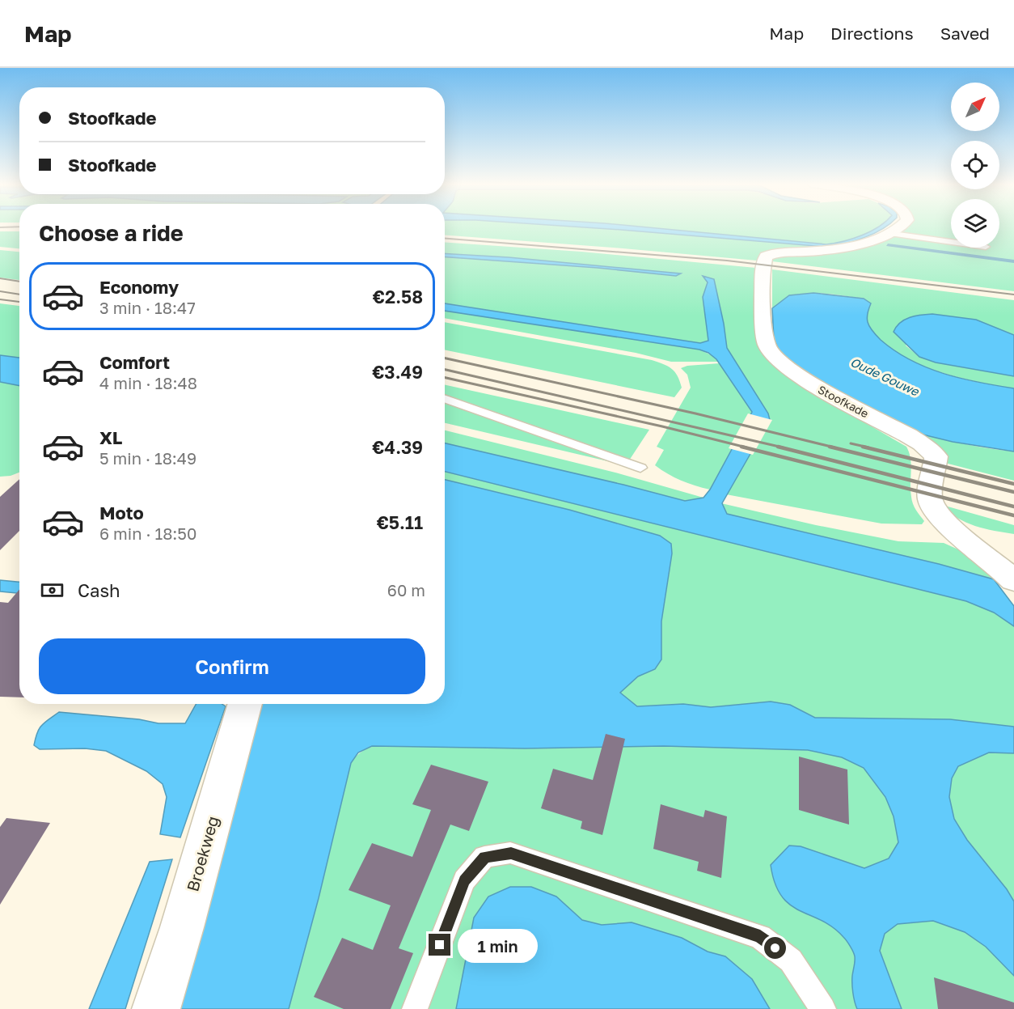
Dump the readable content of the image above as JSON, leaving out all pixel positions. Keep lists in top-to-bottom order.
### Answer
{
  "streets": {
    "street": ["Stoofkade", "Broekweg"]
  },
  "water": ["Oude Gouwe"],
  "north": "top right",
  "page": {
    "header": "Map",
    "nav": ["Map", "Directions", "Saved"],
    "banner": ["Stoofkade", "Stoofkade"],
    "heading": "Choose a ride",
    "list": [
      {
        "name": "Economy",
        "note": "3 min · 18:47",
        "value": "€2.58"
      },
      {
        "name": "Comfort",
        "note": "4 min · 18:48",
        "value": "€3.49"
      },
      {
        "name": "XL",
        "note": "5 min · 18:49",
        "value": "€4.39"
      },
      {
        "name": "Moto",
        "note": "6 min · 18:50",
        "value": "€5.11"
      }
    ],
    "pay": ["Cash", "60 m"],
    "buttons": "Confirm",
    "bubble": "1 min"
  }
}
